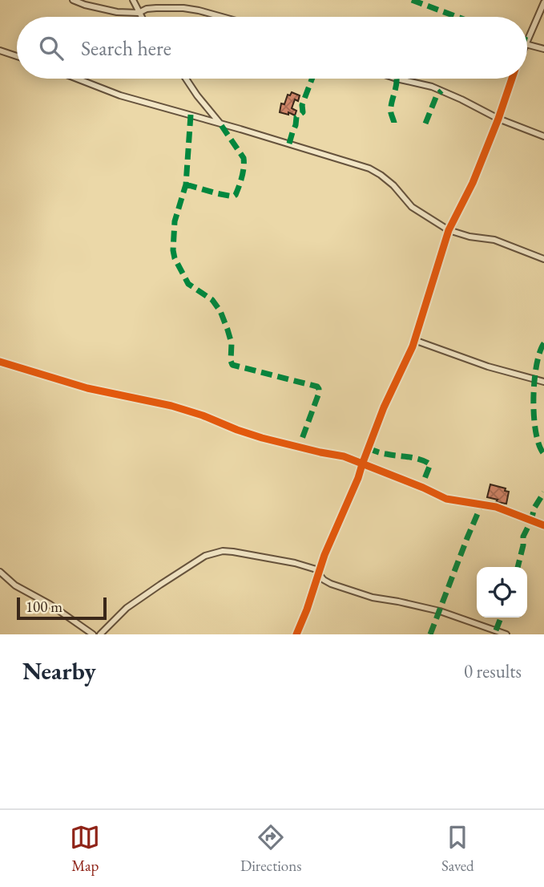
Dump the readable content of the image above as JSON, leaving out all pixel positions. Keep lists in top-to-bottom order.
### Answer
{
  "scale_bar": "100 m",
  "page": {
    "search": "Search here",
    "scale": "100 m",
    "heading": ["Nearby", "0 results"],
    "nav": ["Map", "Directions", "Saved"]
  }
}
